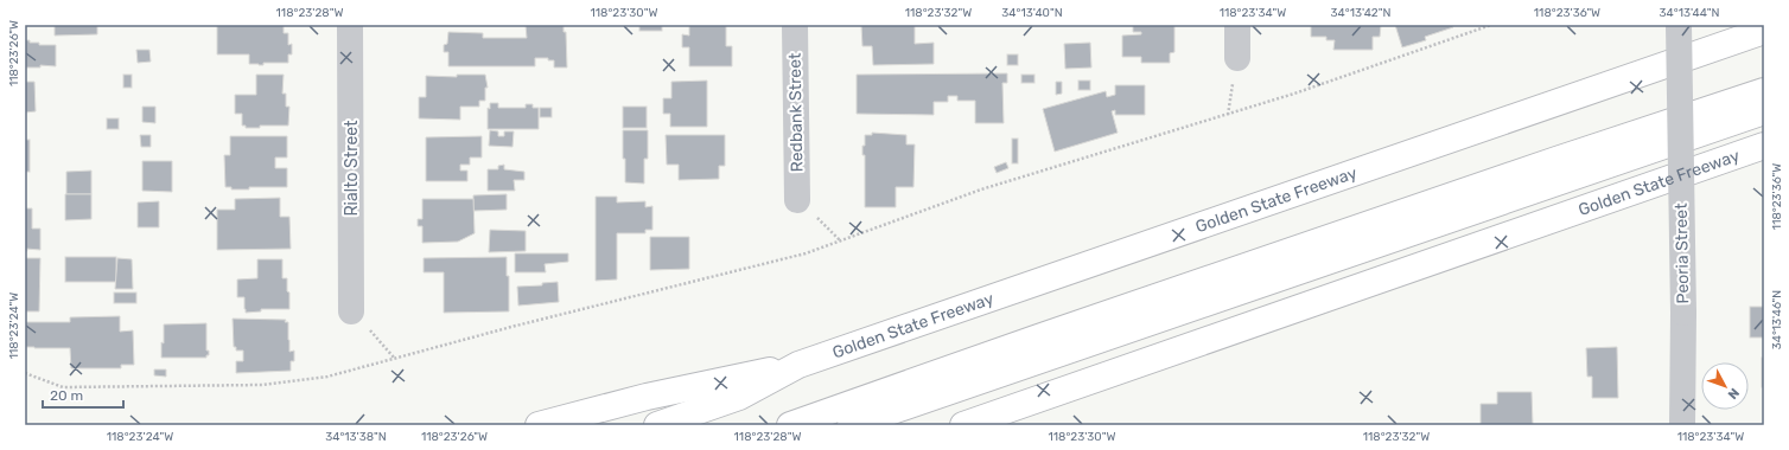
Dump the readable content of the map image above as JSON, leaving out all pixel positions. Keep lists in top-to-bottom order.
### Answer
{
  "streets": {
    "highway": ["Golden State Freeway"],
    "street": ["Redbank Street", "Rialto Street", "Peoria Street"]
  },
  "scale_bar": "20 m",
  "north": "bottom right",
  "coordinates": [
    "118°23'28\"W",
    "118°23'30\"W",
    "118°23'32\"W",
    "34°13'40\"N",
    "118°23'34\"W",
    "34°13'42\"N",
    "118°23'36\"W",
    "34°13'44\"N",
    "118°23'26\"W",
    "34°13'46\"N",
    "118°23'24\"W",
    "34°13'38\"N"
  ]
}
